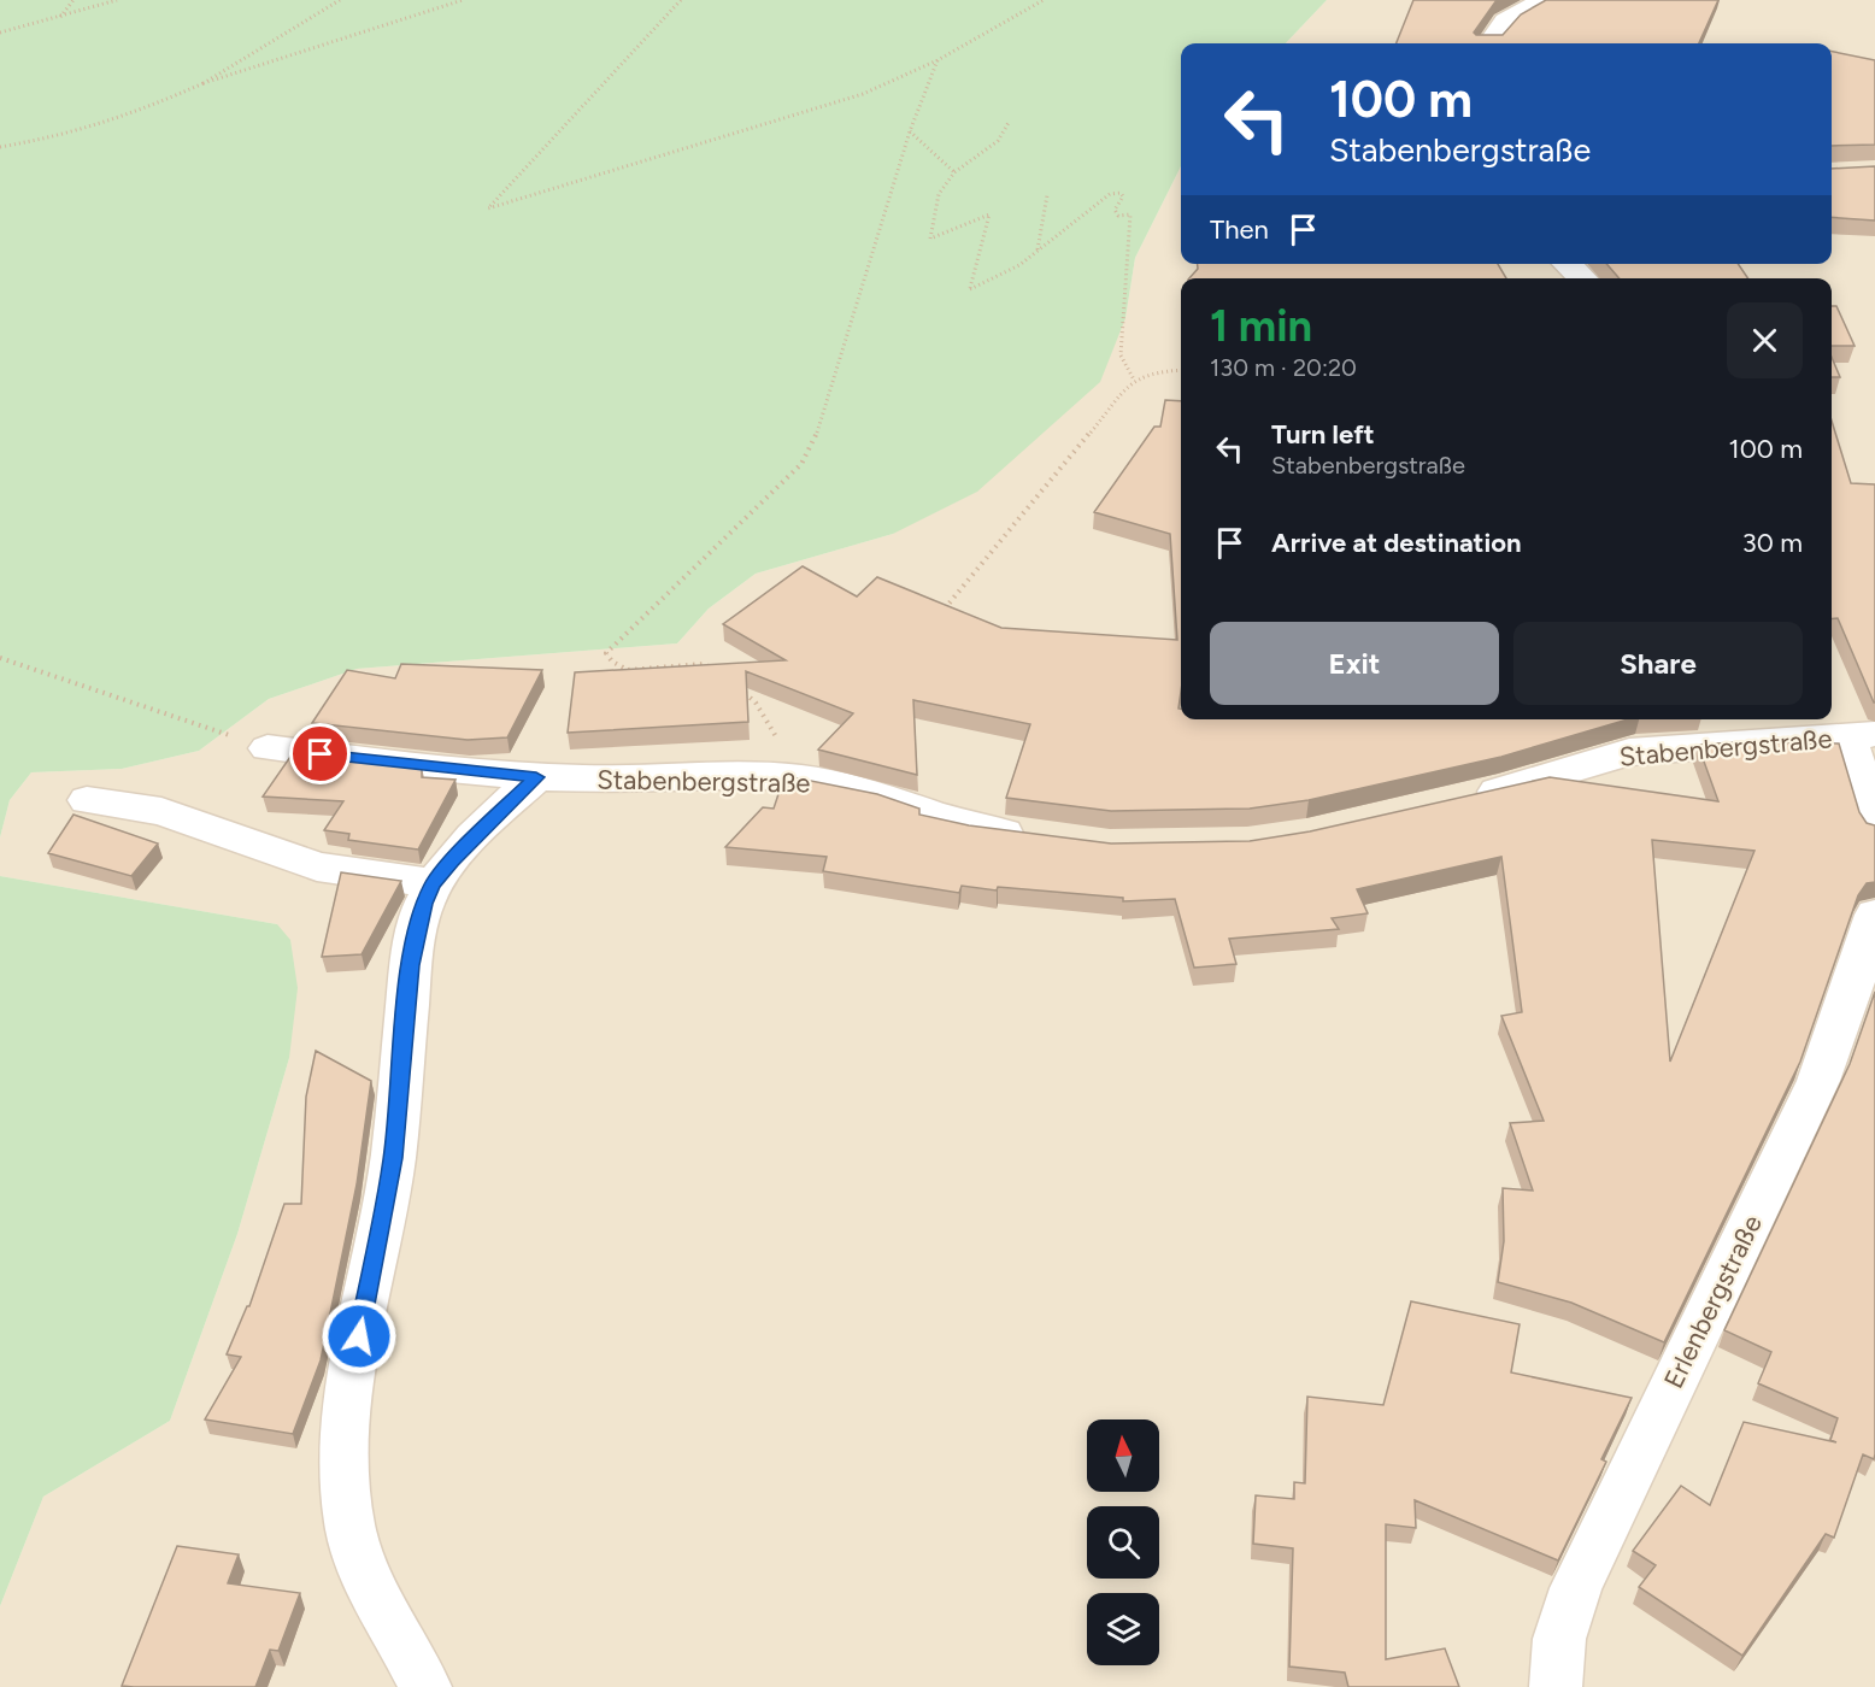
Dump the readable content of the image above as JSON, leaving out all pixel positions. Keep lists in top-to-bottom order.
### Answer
{
  "streets": {
    "street": ["Stabenbergstraße", "Erlenbergstraße"]
  },
  "north": "top",
  "page": {
    "turn": ["100 m", "Stabenbergstraße"],
    "then": "Then",
    "heading": ["1 min", "130 m · 20:20"],
    "list": [
      {
        "name": "Turn left",
        "note": "Stabenbergstraße",
        "value": "100 m"
      },
      {
        "name": "Arrive at destination",
        "value": "30 m"
      }
    ],
    "buttons": ["Exit", "Share"]
  }
}
